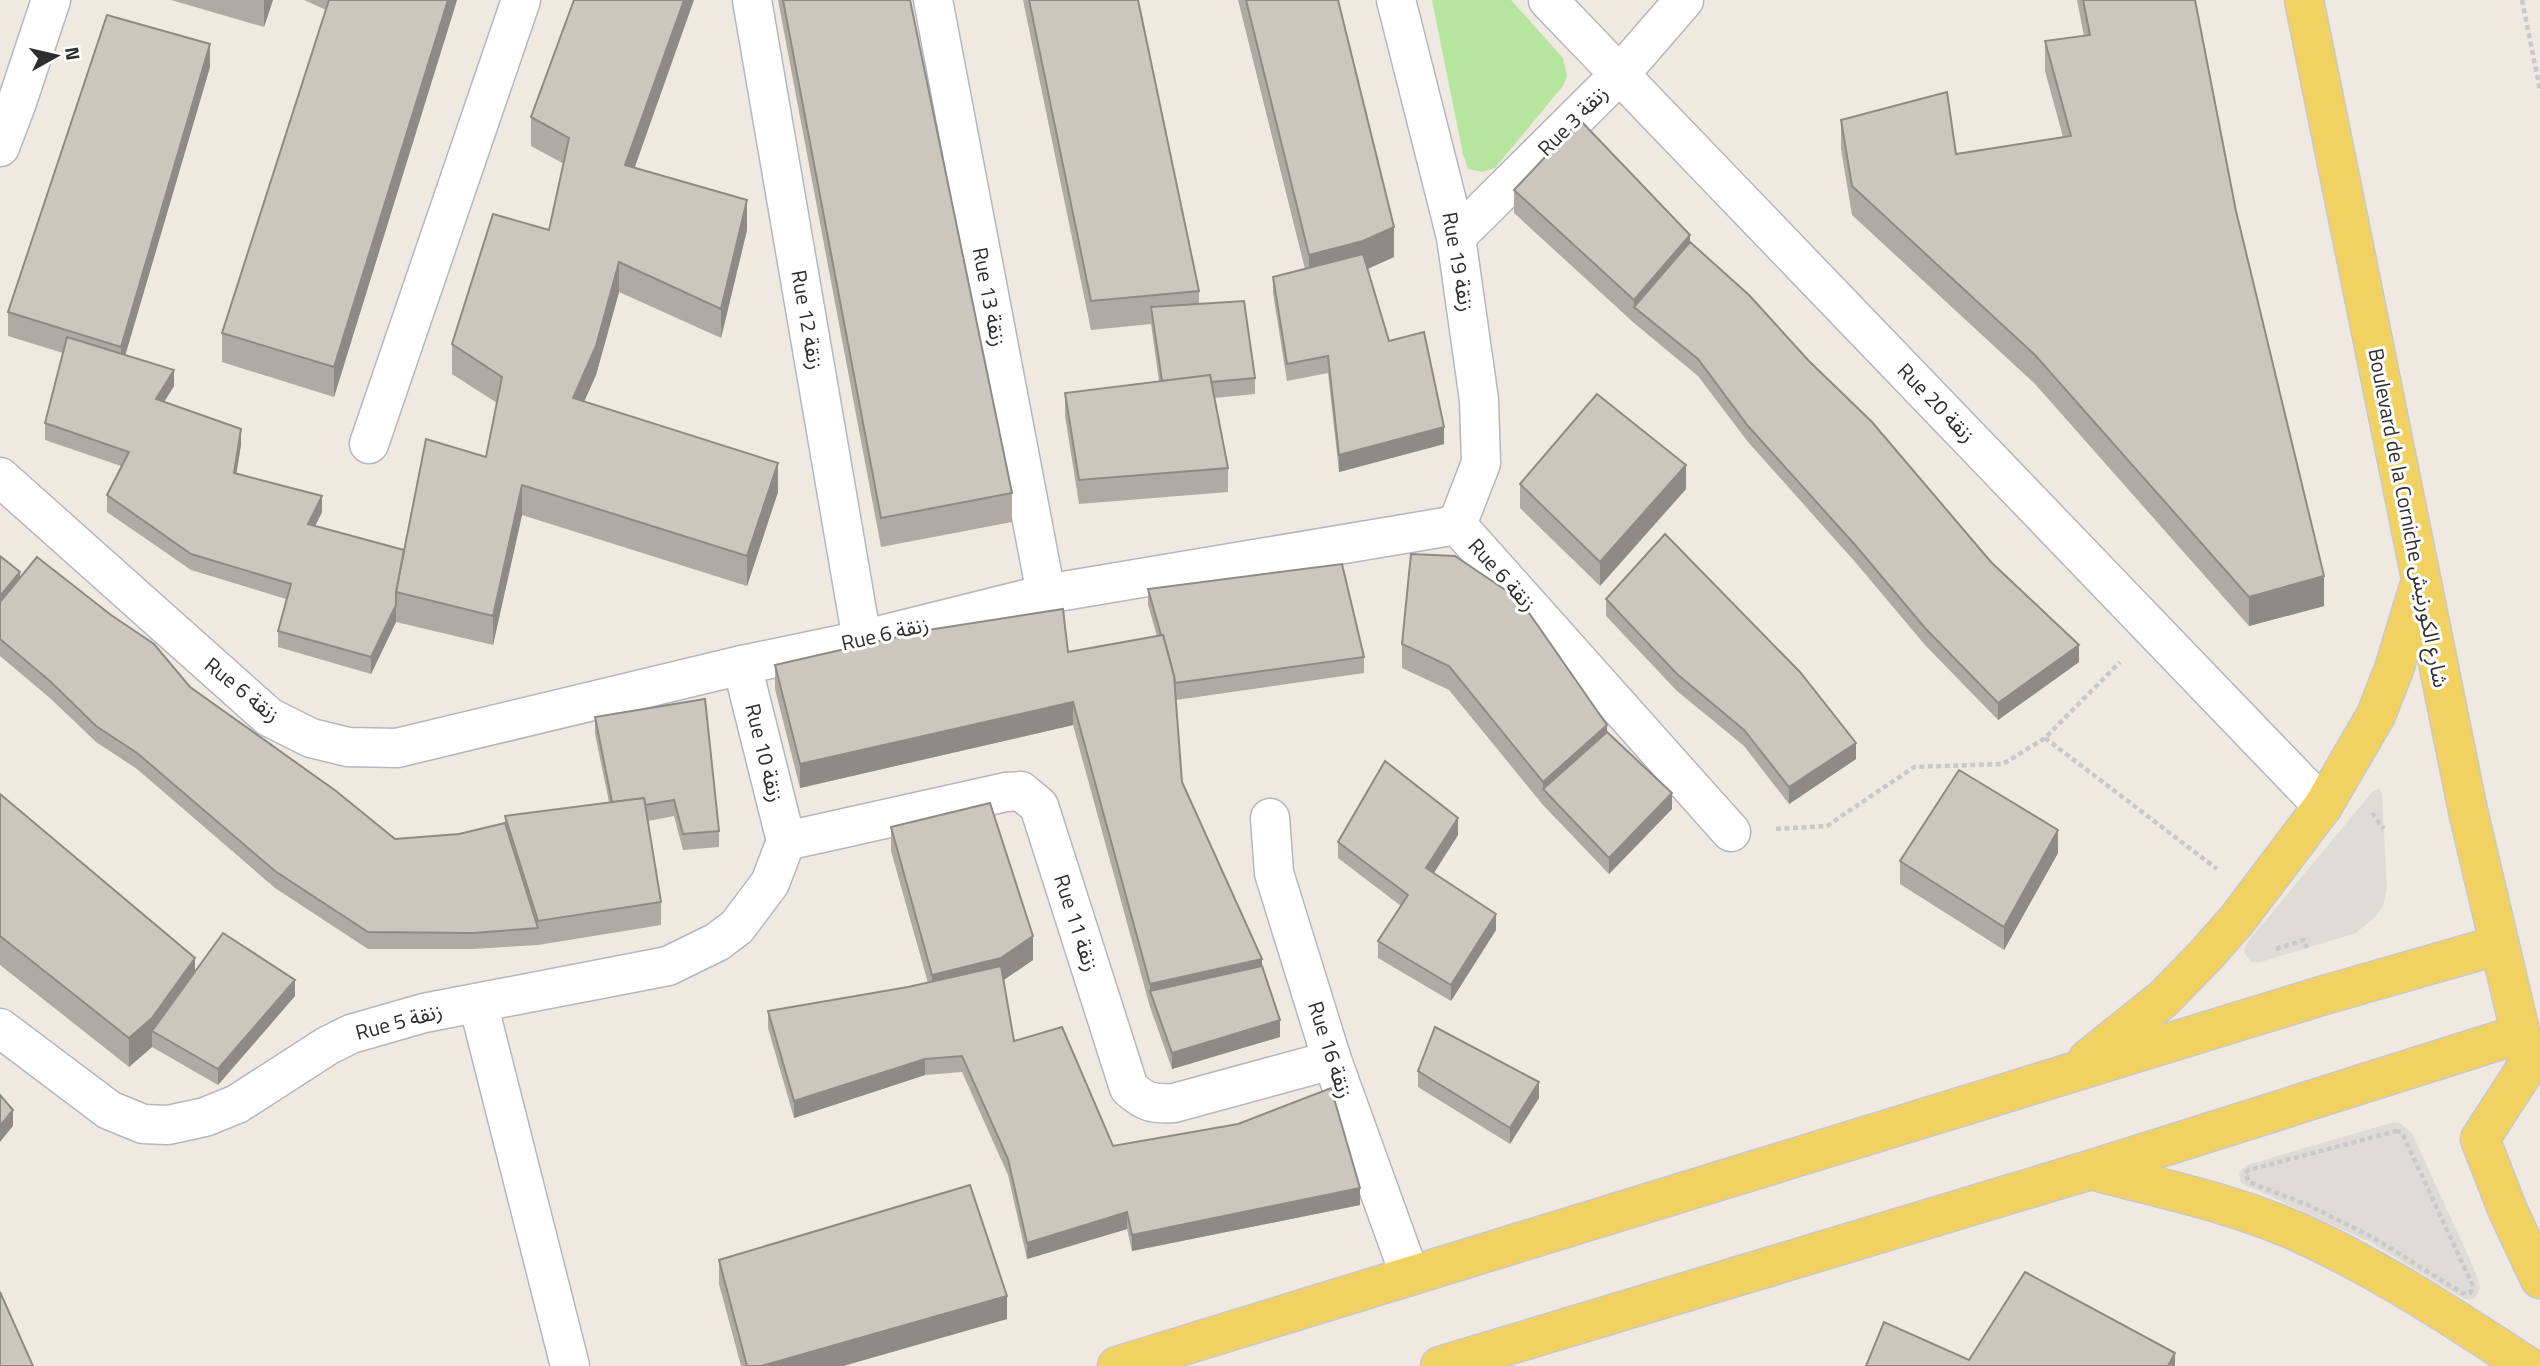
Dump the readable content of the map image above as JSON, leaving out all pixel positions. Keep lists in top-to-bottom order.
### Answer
{
  "streets": {
    "main road": ["Boulevard de la Corniche شارع الكورنيش"],
    "street": [
      "Rue 3 زنقة",
      "Rue 19 زنقة",
      "Rue 13 زنقة",
      "Rue 12 زنقة",
      "Rue 20 زنقة",
      "Rue 6 زنقة",
      "Rue 10 زنقة",
      "Rue 11 زنقة",
      "Rue 5 زنقة",
      "Rue 16 زنقة"
    ]
  },
  "crossings": [
    ["Rue 3 زنقة", "Rue 19 زنقة"],
    ["Rue 3 زنقة", "Rue 20 زنقة"],
    ["Rue 19 زنقة", "Rue 6 زنقة"],
    ["Rue 13 زنقة", "Rue 6 زنقة"],
    ["Rue 12 زنقة", "Rue 6 زنقة"],
    ["Rue 6 زنقة", "Rue 10 زنقة"],
    ["Rue 10 زنقة", "Rue 11 زنقة"],
    ["Rue 10 زنقة", "Rue 5 زنقة"],
    ["Rue 11 زنقة", "Rue 5 زنقة"],
    ["Rue 11 زنقة", "Rue 16 زنقة"]
  ],
  "north": "right"
}
